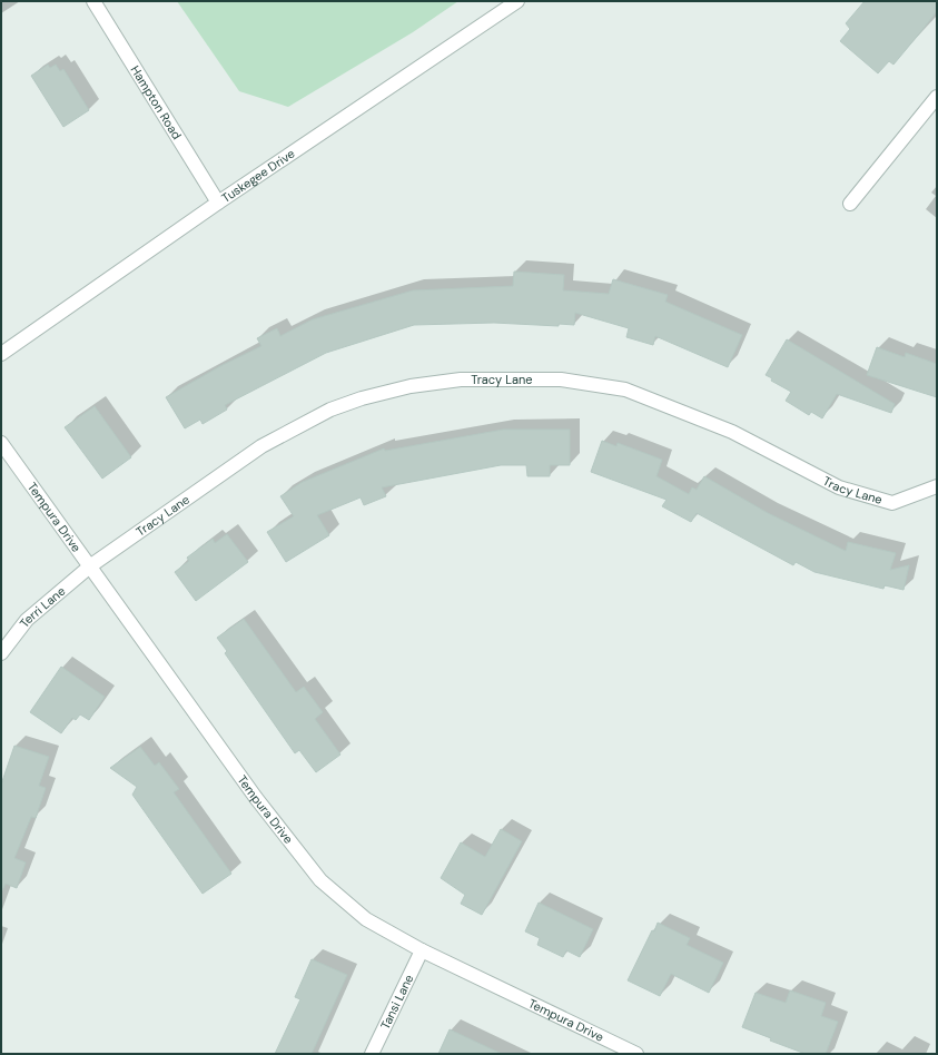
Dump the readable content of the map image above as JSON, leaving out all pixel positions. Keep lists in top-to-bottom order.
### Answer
{
  "streets": {
    "street": [
      "Hampton Road",
      "Tuskegee Drive",
      "Tracy Lane",
      "Tempura Drive",
      "Terri Lane",
      "Tansi Lane"
    ]
  },
  "crossings": [
    ["Hampton Road", "Tuskegee Drive"],
    ["Tracy Lane", "Tempura Drive"],
    ["Tracy Lane", "Terri Lane"],
    ["Tempura Drive", "Terri Lane"],
    ["Tempura Drive", "Tansi Lane"]
  ]
}
